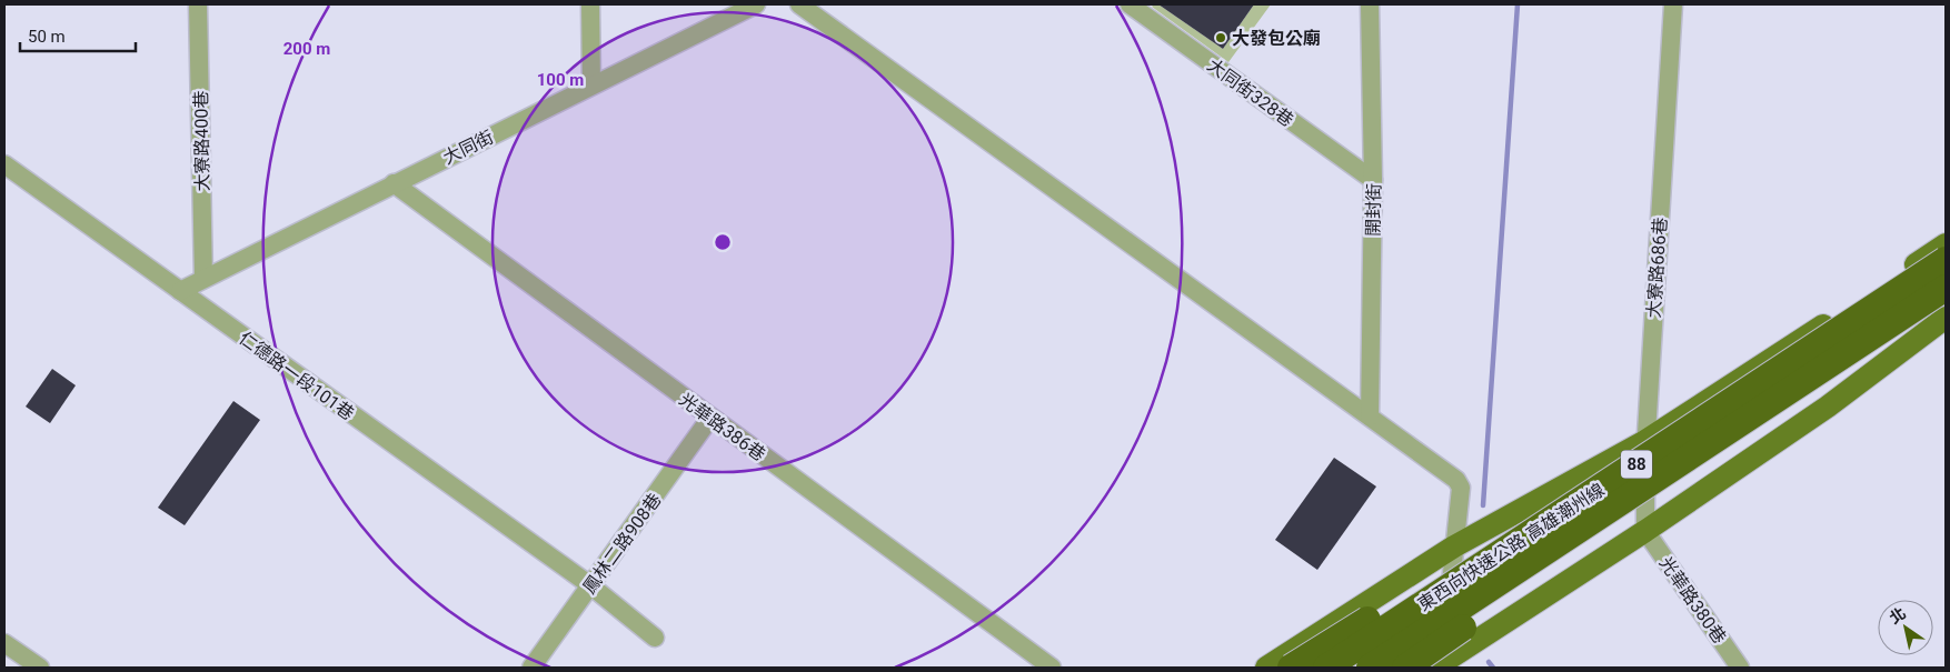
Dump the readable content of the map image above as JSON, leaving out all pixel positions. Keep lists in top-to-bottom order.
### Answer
{
  "streets": {
    "highway": ["88", "東西向快速公路 高雄潮州線"],
    "street": [
      "大同街328巷",
      "大寮路400巷",
      "大同街",
      "開封街",
      "大寮路686巷",
      "仁德路一段101巷",
      "光華路386巷",
      "鳳林二路908巷",
      "光華路380巷"
    ]
  },
  "crossings": [
    ["大同街328巷", "開封街"],
    ["大寮路400巷", "大同街"],
    ["大同街", "仁德路一段101巷"],
    ["大同街", "光華路386巷"],
    ["大寮路686巷", "東西向快速公路 高雄潮州線"],
    ["大寮路686巷", "光華路380巷"],
    ["仁德路一段101巷", "鳳林二路908巷"],
    ["光華路386巷", "鳳林二路908巷"]
  ],
  "places": ["大發包公廟"],
  "scale_bar": "50 m",
  "north": "top left",
  "rings": ["200 m", "100 m"]
}
